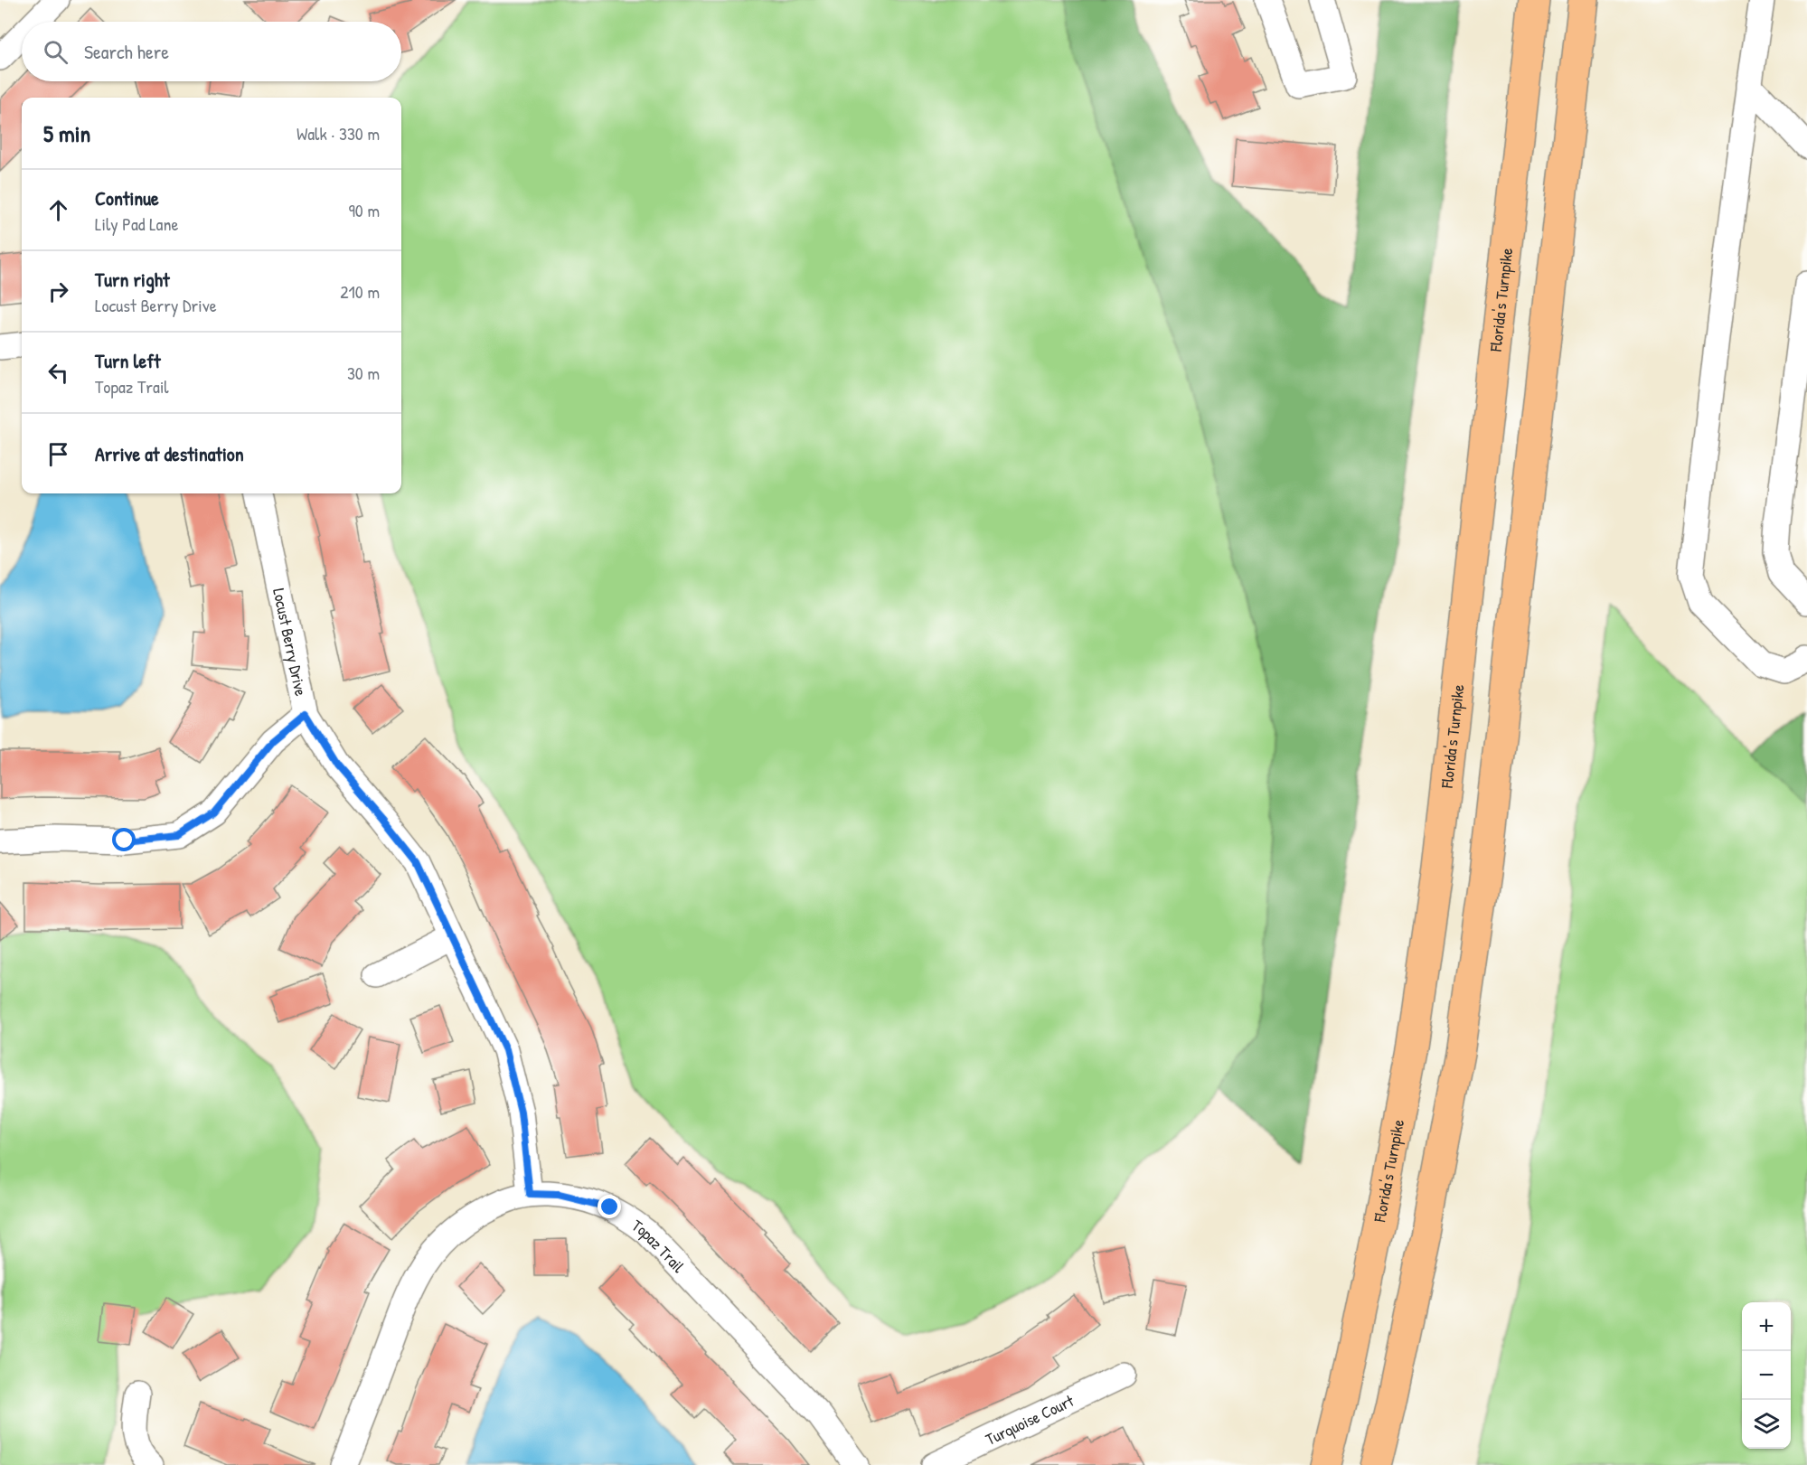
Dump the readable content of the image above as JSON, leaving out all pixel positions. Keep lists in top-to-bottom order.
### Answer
{
  "streets": {
    "highway": ["Florida's Turnpike"],
    "street": ["Locust Berry Drive", "Topaz Trail", "Turquoise Court"]
  },
  "crossings": [
    ["Locust Berry Drive", "Topaz Trail"]
  ],
  "page": {
    "search": "Search here",
    "heading": ["5 min", "Walk · 330 m"],
    "list": [
      ["Continue", "Lily Pad Lane", "90 m"],
      ["Turn right", "Locust Berry Drive", "210 m"],
      ["Turn left", "Topaz Trail", "30 m"],
      "Arrive at destination"
    ],
    "map_buttons": ["+", "−"]
  }
}
